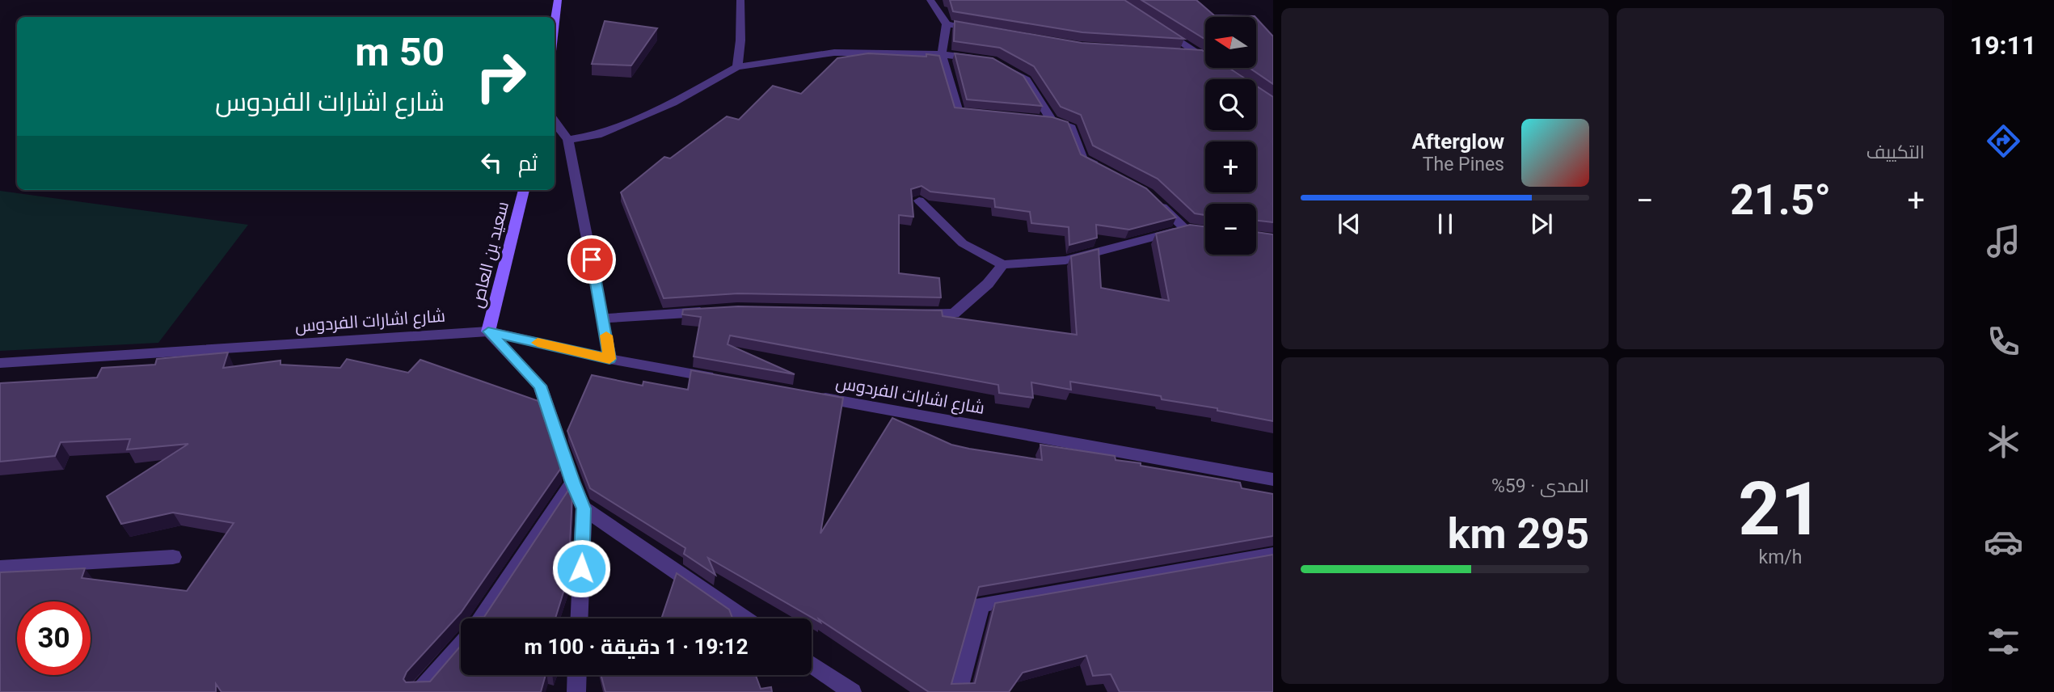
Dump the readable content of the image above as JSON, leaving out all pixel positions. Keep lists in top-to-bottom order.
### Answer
{
  "streets": {
    "main road": ["سعيد بن العاص"],
    "street": ["شارع اشارات الفردوس"]
  },
  "crossings": [
    ["سعيد بن العاص", "شارع اشارات الفردوس"]
  ],
  "north": "left",
  "page": {
    "tabs": "19:11",
    "tile": [
      "التكييف",
      ["21", "km/h"],
      ["المدى · 59%", "295 km"]
    ],
    "map_buttons": ["+", "−"],
    "turn": ["50 m", "شارع اشارات الفردوس"],
    "song": ["Afterglow", "The Pines"],
    "then": "ثم",
    "heat": ["−", "21.5°", "+"],
    "limit": "30",
    "trip": "19:12 · 1 دقيقة · 100 m"
  }
}
